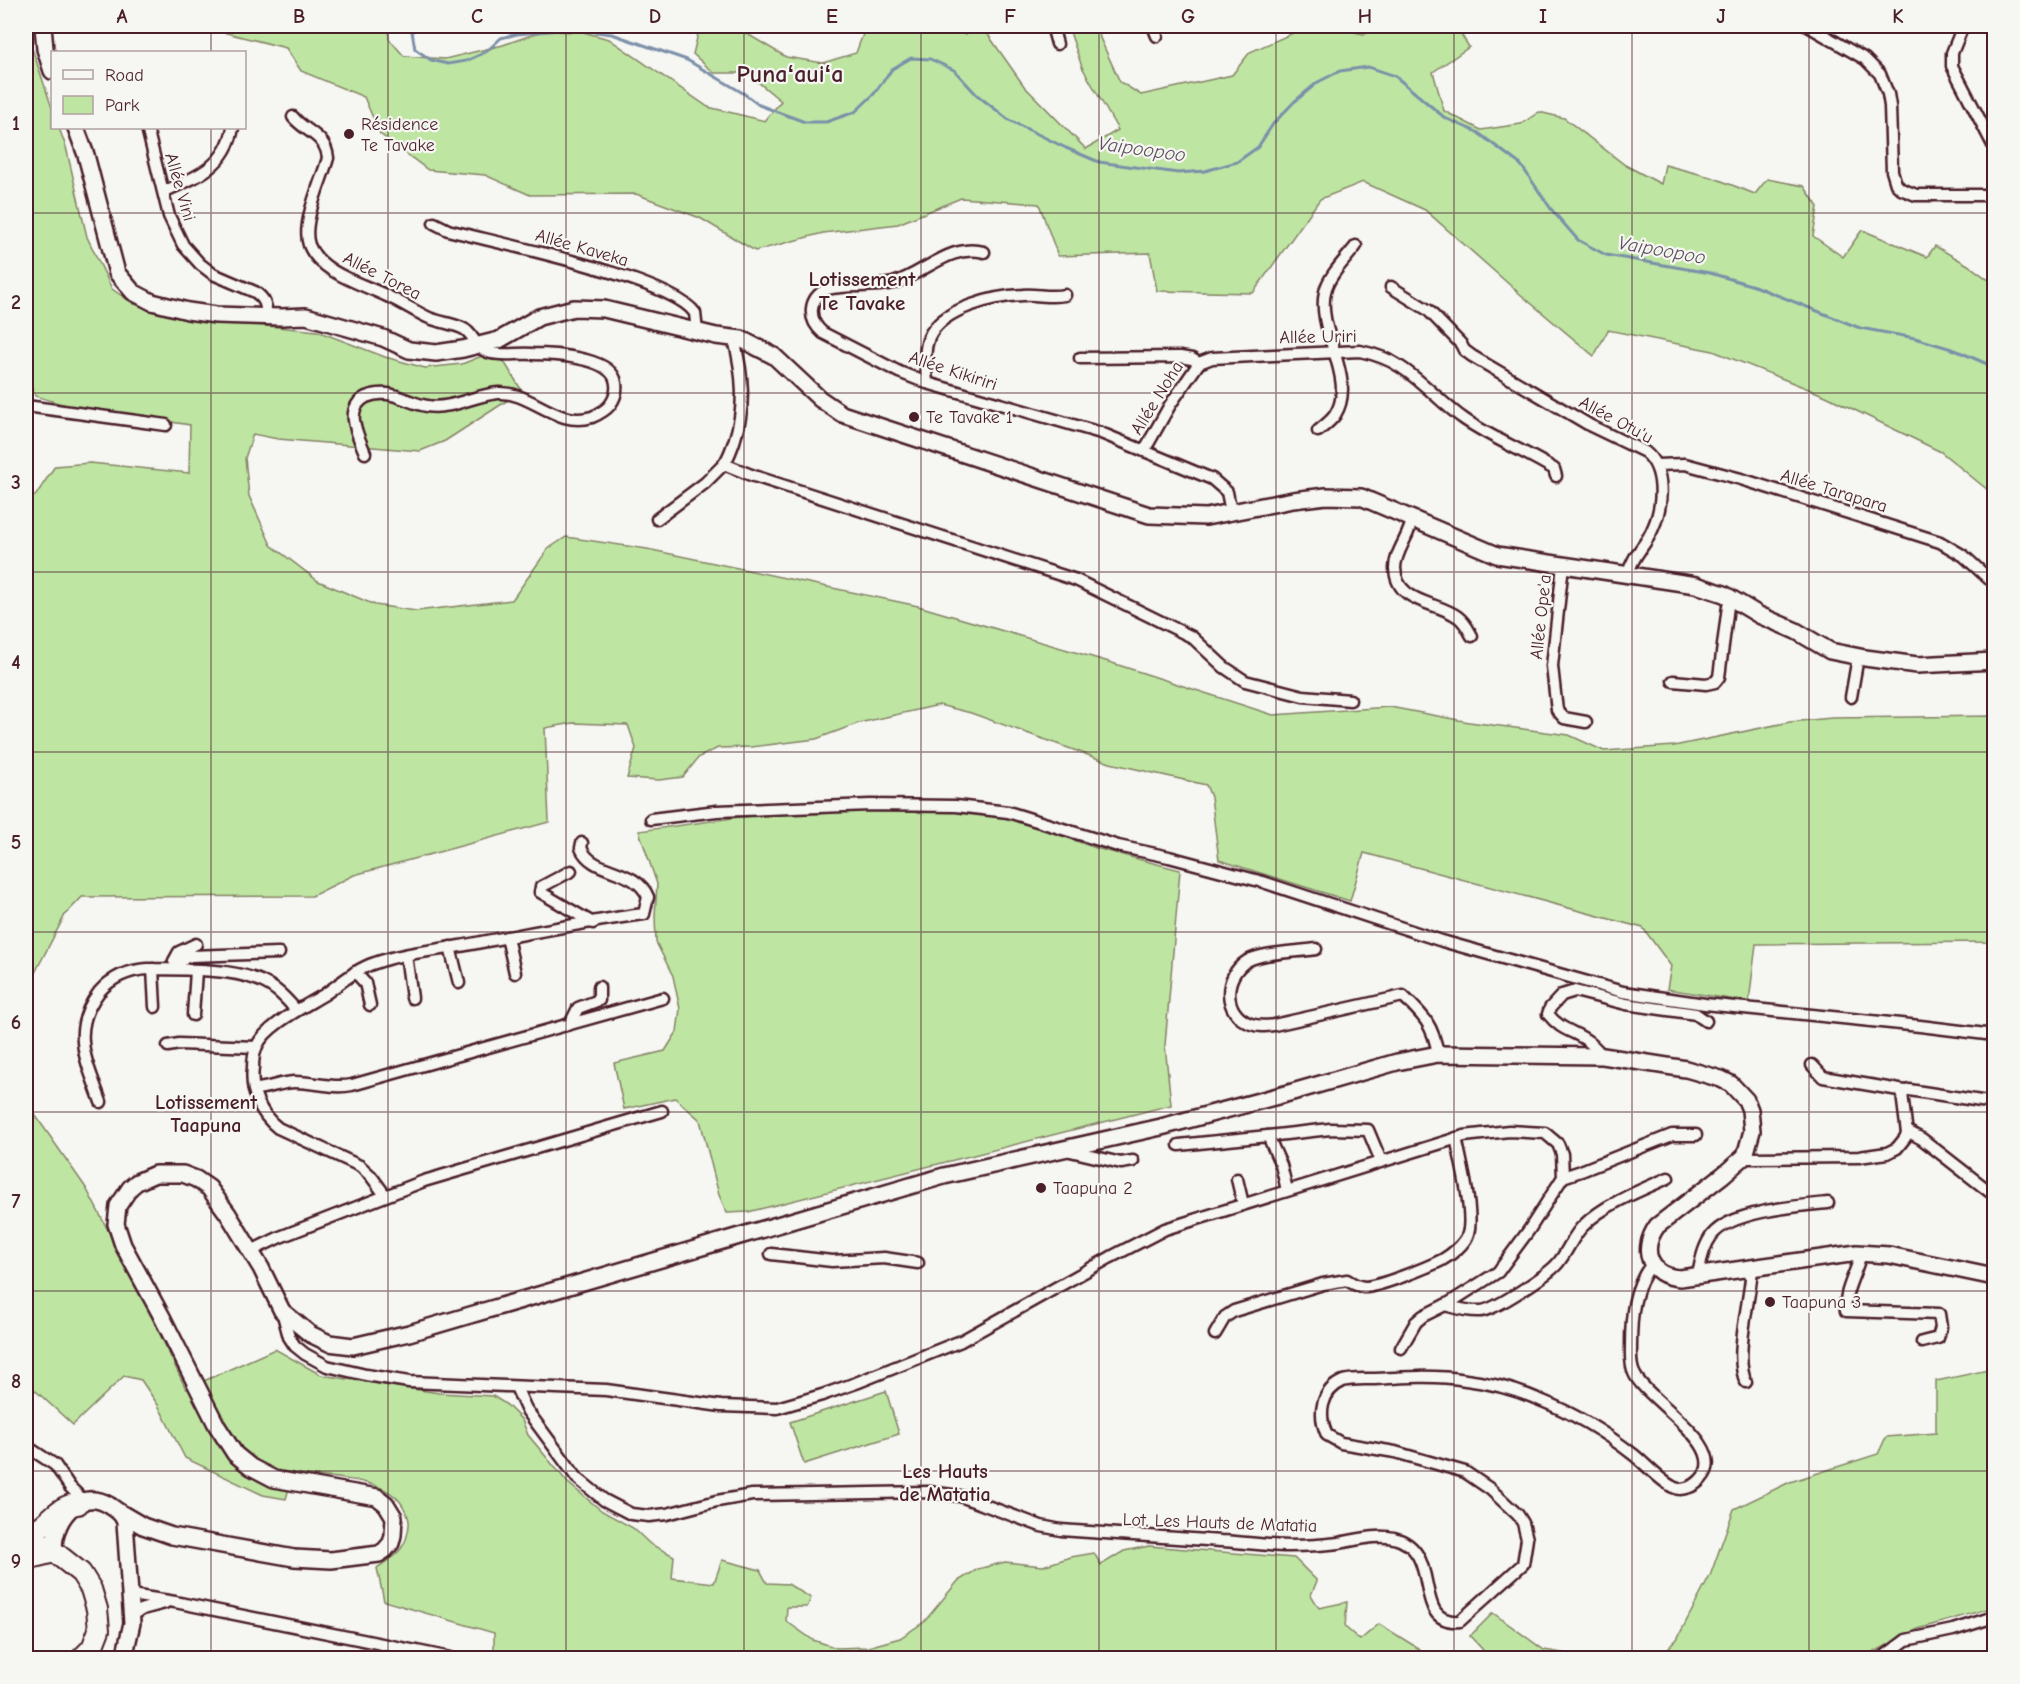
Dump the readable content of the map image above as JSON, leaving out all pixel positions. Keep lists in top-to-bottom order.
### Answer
{
  "streets": {
    "street": [
      "Allée Vini",
      "Allée Kaveka",
      "Allée Torea",
      "Allée Uriri",
      "Allée Kikiriri",
      "Allée Noha",
      "Allée Otu'u",
      "Allée Tarapara",
      "Allée Ope'a",
      "Lot. Les Hauts de Matatia"
    ]
  },
  "crossings": [
    ["Allée Uriri", "Allée Noha"],
    ["Allée Kikiriri", "Allée Noha"],
    ["Allée Otu'u", "Allée Tarapara"]
  ],
  "districts": [
    "Punaʻauiʻa",
    "Lotissement Te Tavake",
    "Lotissement Taapuna",
    "Les Hauts de Matatia"
  ],
  "water": ["Vaipoopoo"],
  "places": [
    "Résidence Te Tavake",
    "Te Tavake 1",
    "Taapuna 2",
    "Taapuna 3"
  ],
  "legend": ["Road", "Park"],
  "grid": {
    "columns": [
      "A",
      "B",
      "C",
      "D",
      "E",
      "F",
      "G",
      "H",
      "I",
      "J",
      "K"
    ],
    "rows": [
      "1",
      "2",
      "3",
      "4",
      "5",
      "6",
      "7",
      "8",
      "9"
    ]
  }
}
